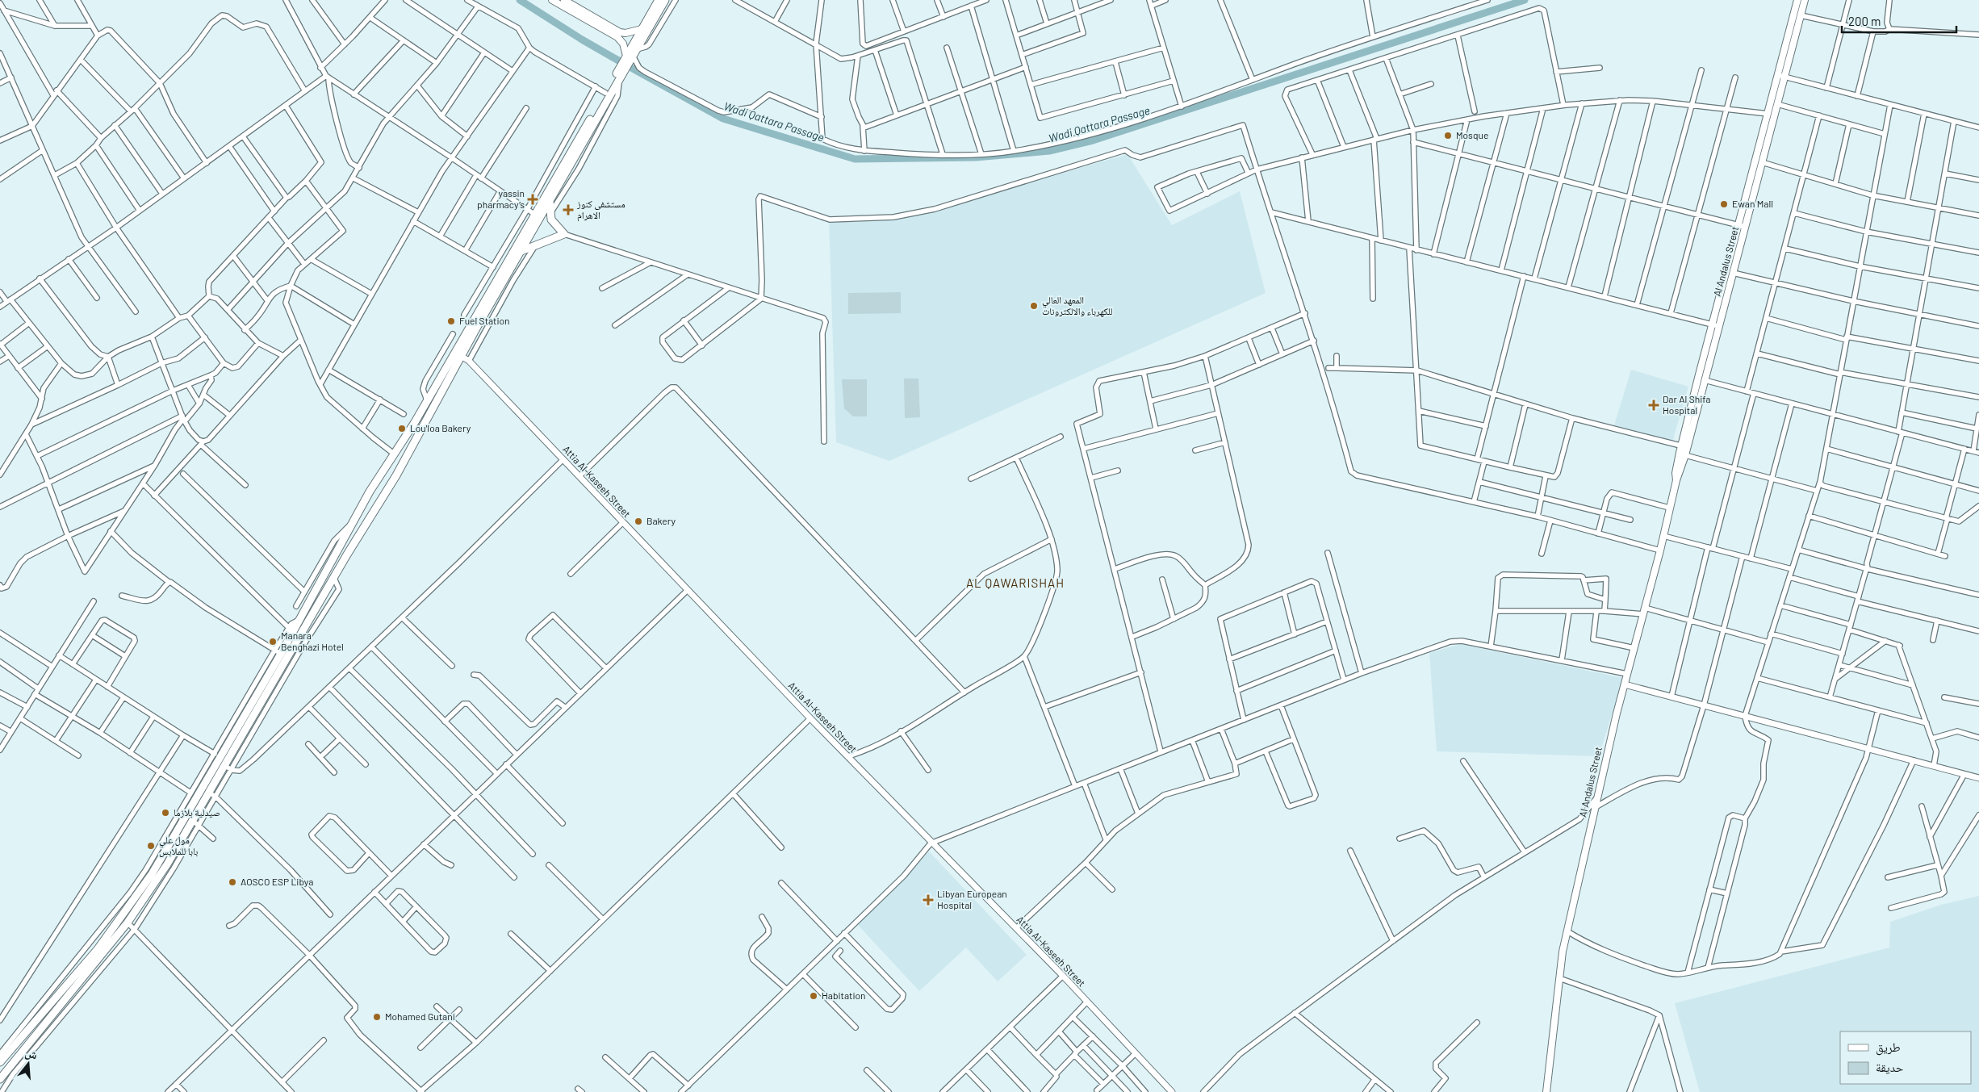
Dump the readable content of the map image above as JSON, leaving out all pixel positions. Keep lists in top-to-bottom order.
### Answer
{
  "streets": {
    "main road": ["Al Andalus Street"],
    "street": ["Attia Al-Kaseeh Street"]
  },
  "districts": ["AL QAWARISHAH"],
  "water": ["Wadi Qattara Passage"],
  "places": {
    "other": [
      "Mosque",
      "Ewan Mall",
      "المعهد العالي للكهرباء والالكترونات",
      "Fuel Station",
      "Lou'loa Bakery",
      "Bakery",
      "Manara Benghazi Hotel",
      "صيدلية بلازما",
      "مول علي بابا للملابس",
      "AOSCO ESP Libya",
      "Habitation",
      "Mohamed Gutani"
    ],
    "health": [
      "yassin pharmacy’s",
      "مستشفى كنوز الاهرام",
      "Dar Al Shifa Hospital",
      "Libyan European Hospital"
    ]
  },
  "legend": ["طريق", "حديقة"],
  "scale_bar": "200 m",
  "north": "top"
}
